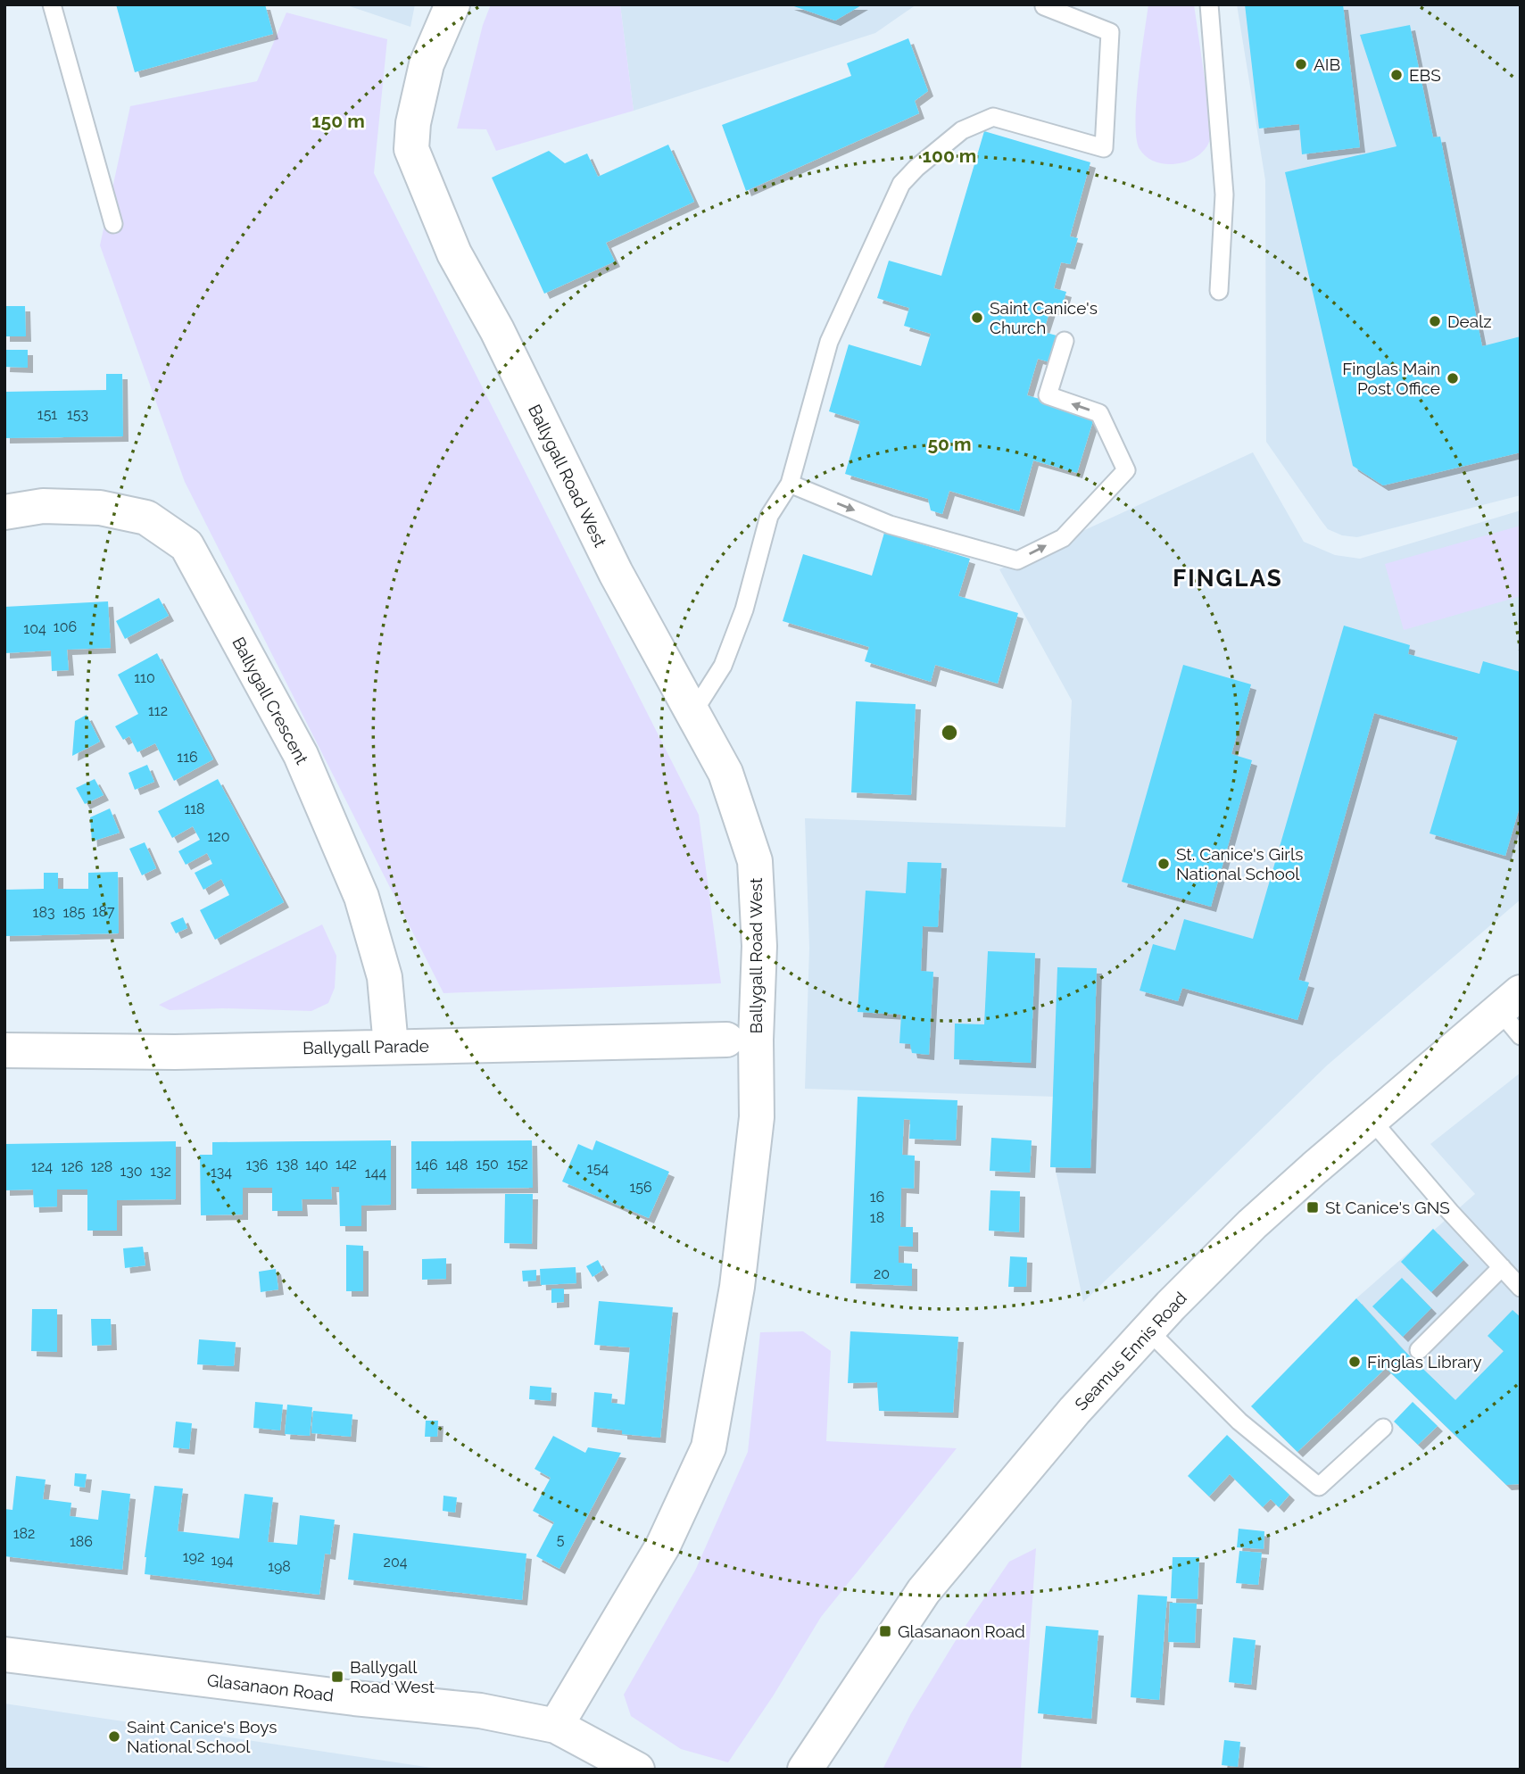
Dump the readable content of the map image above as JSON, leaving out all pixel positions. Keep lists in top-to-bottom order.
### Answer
{
  "streets": {
    "street": [
      "Ballygall Road West",
      "Ballygall Crescent",
      "Ballygall Parade",
      "Seamus Ennis Road",
      "Glasanaon Road"
    ]
  },
  "crossings": [
    ["Ballygall Road West", "Glasanaon Road"],
    ["Ballygall Crescent", "Ballygall Parade"]
  ],
  "districts": ["FINGLAS"],
  "places": {
    "other": [
      "AIB",
      "EBS",
      "Saint Canice's Church",
      "Dealz",
      "Finglas Main Post Office",
      "St. Canice's Girls National School",
      "Finglas Library",
      "Saint Canice's Boys National School"
    ],
    "transit": ["St Canice's GNS", "Glasanaon Road", "Ballygall Road West"]
  },
  "house_numbers": [
    "151",
    "153",
    "106",
    "104",
    "110",
    "112",
    "116",
    "118",
    "120",
    "187",
    "183",
    "185",
    "142",
    "150",
    "152",
    "136",
    "138",
    "140",
    "146",
    "148",
    "124",
    "126",
    "128",
    "154",
    "130",
    "132",
    "134",
    "144",
    "156",
    "16",
    "18",
    "20",
    "182",
    "5",
    "186",
    "192",
    "194",
    "204",
    "198"
  ],
  "rings": ["150 m", "100 m", "50 m"]
}
